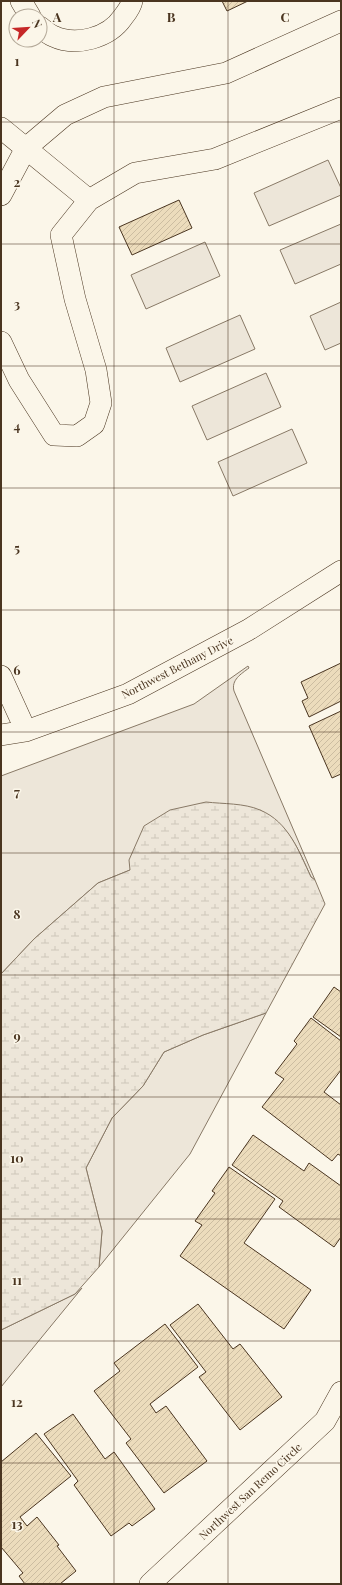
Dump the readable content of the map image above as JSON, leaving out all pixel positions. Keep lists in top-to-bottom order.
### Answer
{
  "streets": {
    "street": ["Northwest Bethany Drive", "Northwest San Remo Circle"]
  },
  "north": "top right",
  "grid": {
    "columns": ["A", "B", "C"],
    "rows": [
      "1",
      "2",
      "3",
      "4",
      "5",
      "6",
      "7",
      "8",
      "9",
      "10",
      "11",
      "12",
      "13"
    ]
  }
}
